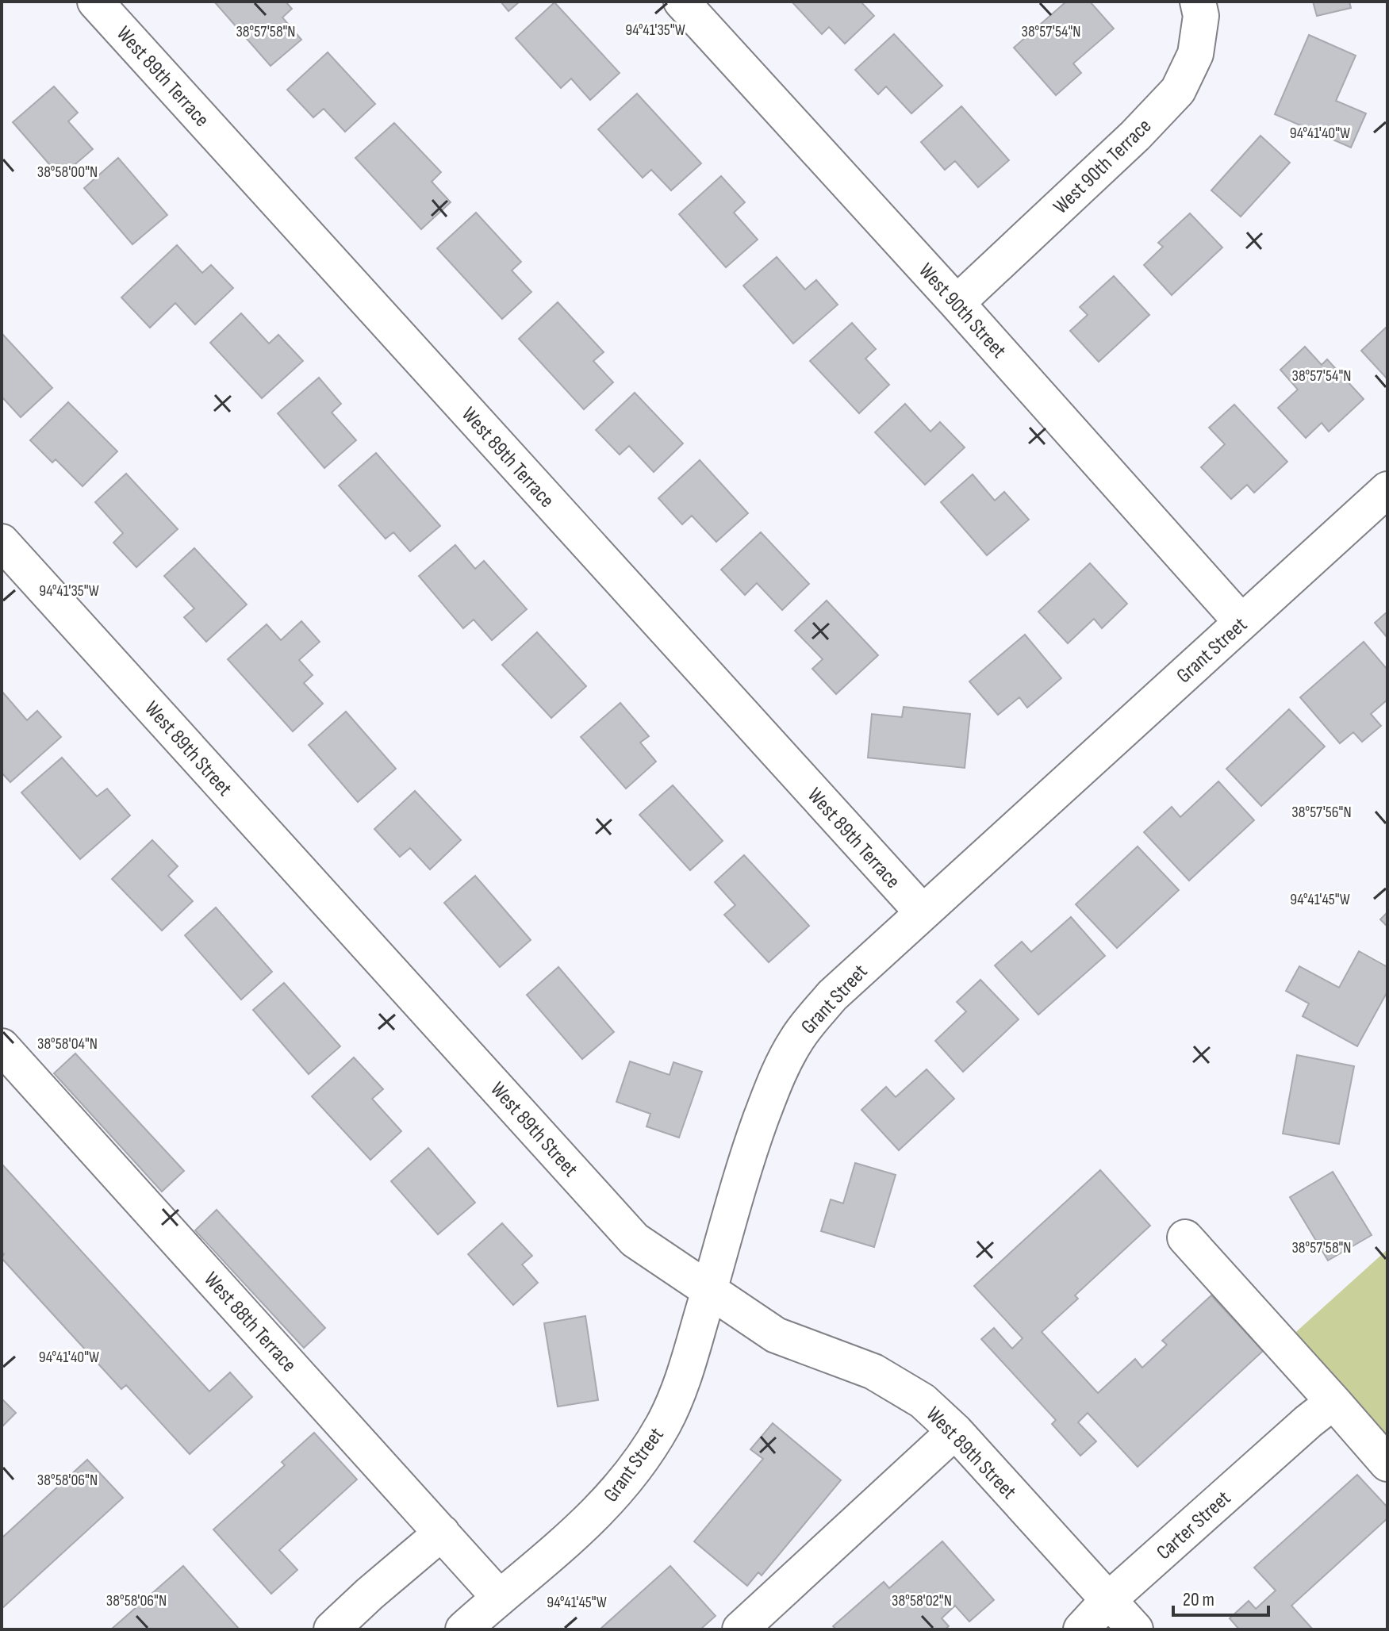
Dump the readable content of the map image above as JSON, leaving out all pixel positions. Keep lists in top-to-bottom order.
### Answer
{
  "streets": {
    "street": [
      "West 89th Terrace",
      "West 90th Terrace",
      "West 90th Street",
      "Grant Street",
      "West 89th Street",
      "West 88th Terrace",
      "Carter Street"
    ]
  },
  "crossings": [
    ["West 89th Terrace", "Grant Street"],
    ["West 90th Terrace", "West 90th Street"],
    ["West 90th Street", "Grant Street"],
    ["Grant Street", "West 89th Street"],
    ["Grant Street", "West 88th Terrace"],
    ["West 89th Street", "Carter Street"]
  ],
  "scale_bar": "20 m",
  "coordinates": [
    "94°41'35\"W",
    "38°57'58\"N",
    "38°57'54\"N",
    "94°41'40\"W",
    "38°58'00\"N",
    "38°57'56\"N",
    "94°41'45\"W",
    "38°58'04\"N",
    "38°58'06\"N",
    "38°58'02\"N"
  ]
}
